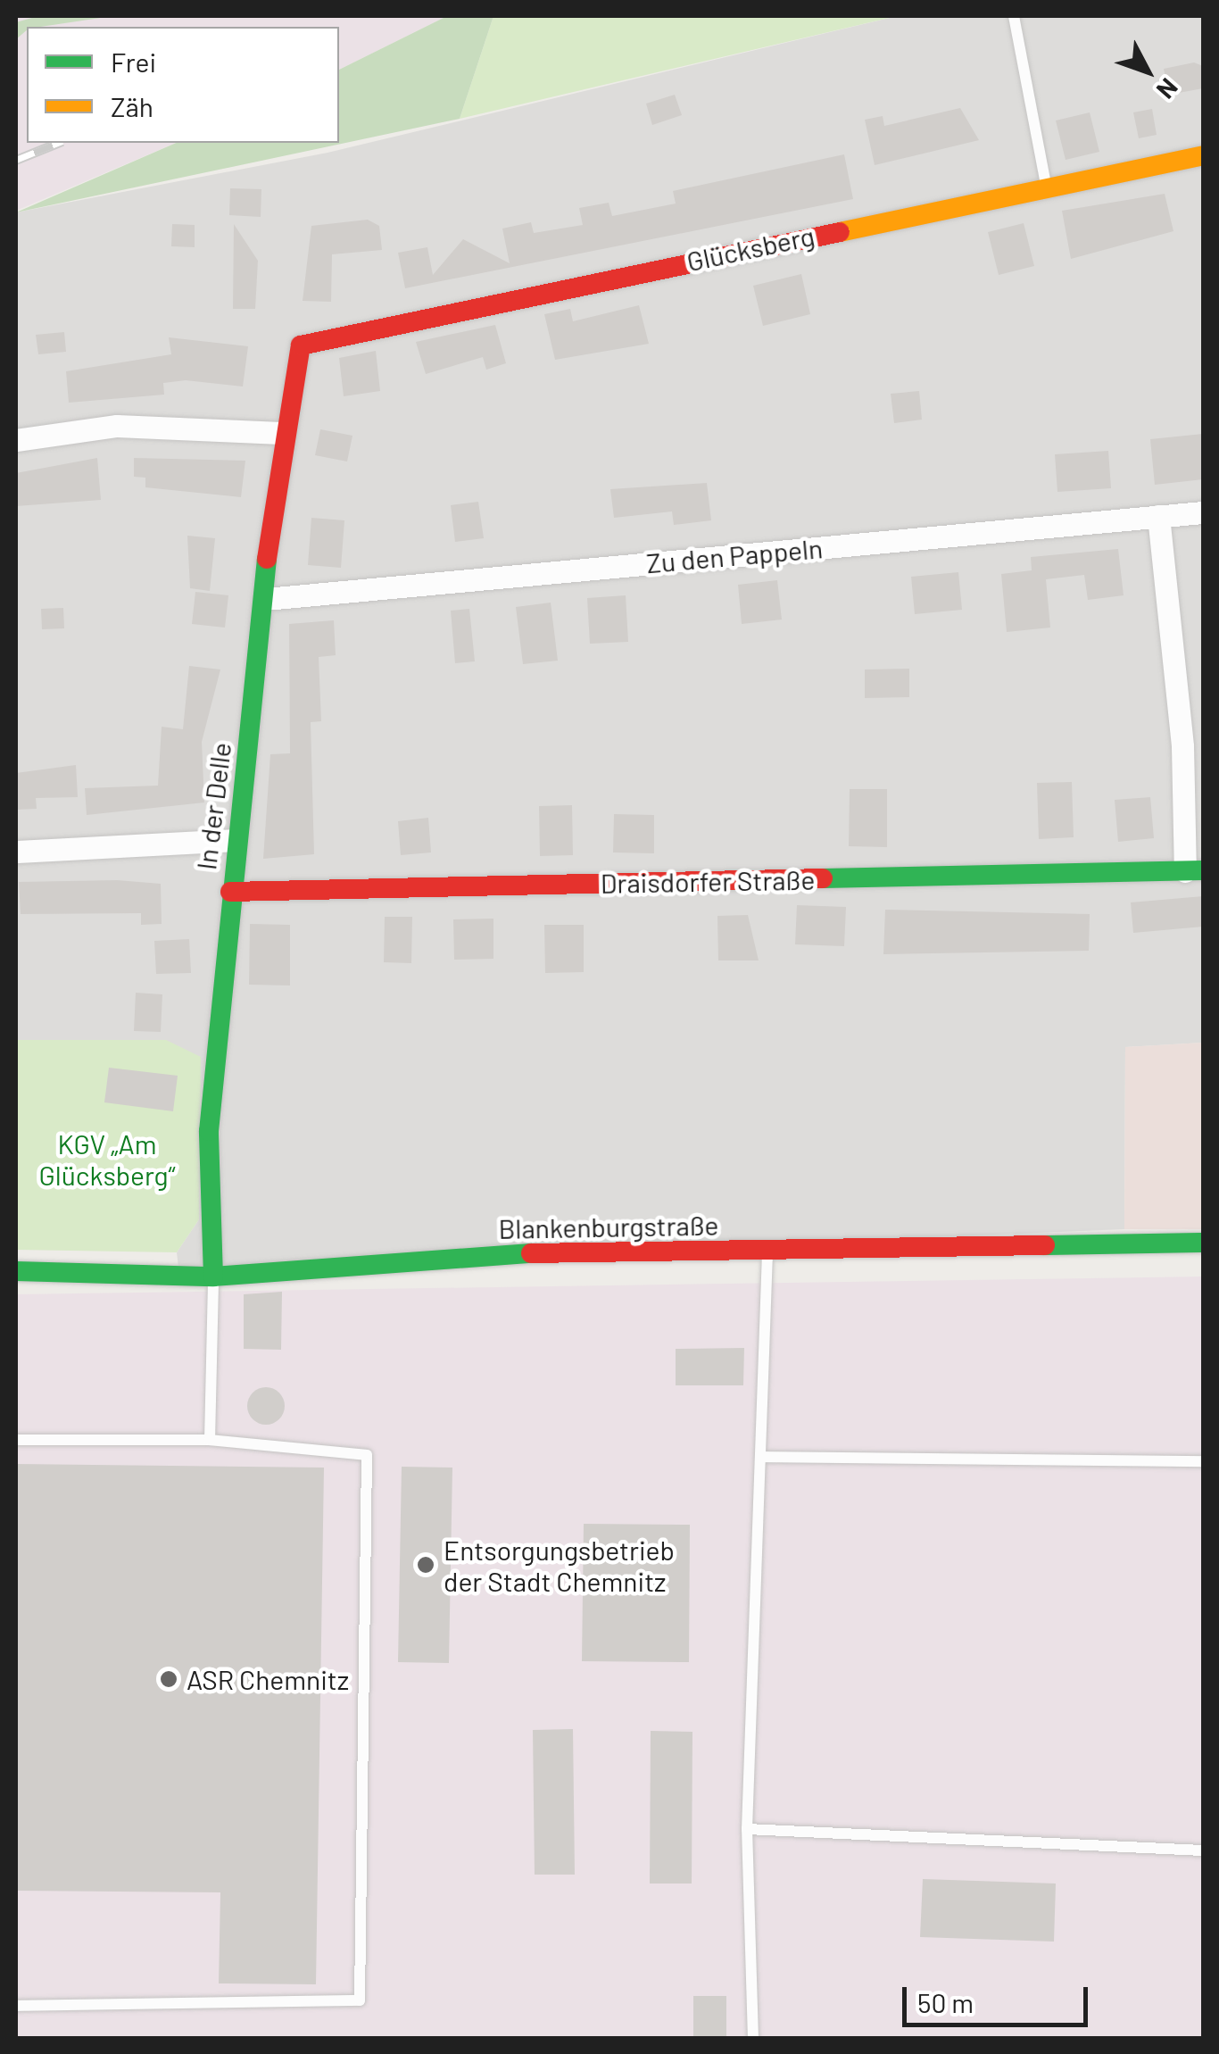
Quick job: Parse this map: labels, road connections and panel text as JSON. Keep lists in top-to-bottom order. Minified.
{"streets":{"street":["Glücksberg","Zu den Pappeln","In der Delle","Draisdorfer Straße","Blankenburgstraße"]},"crossings":[["Glücksberg","In der Delle"],["Zu den Pappeln","In der Delle"],["Zu den Pappeln","Draisdorfer Straße"],["In der Delle","Draisdorfer Straße"],["In der Delle","Blankenburgstraße"]],"parks":["KGV „Am Glücksberg“"],"places":["Entsorgungsbetrieb der Stadt Chemnitz","ASR Chemnitz"],"legend":["Frei","Zäh"],"scale_bar":"50 m","north":"bottom right"}
